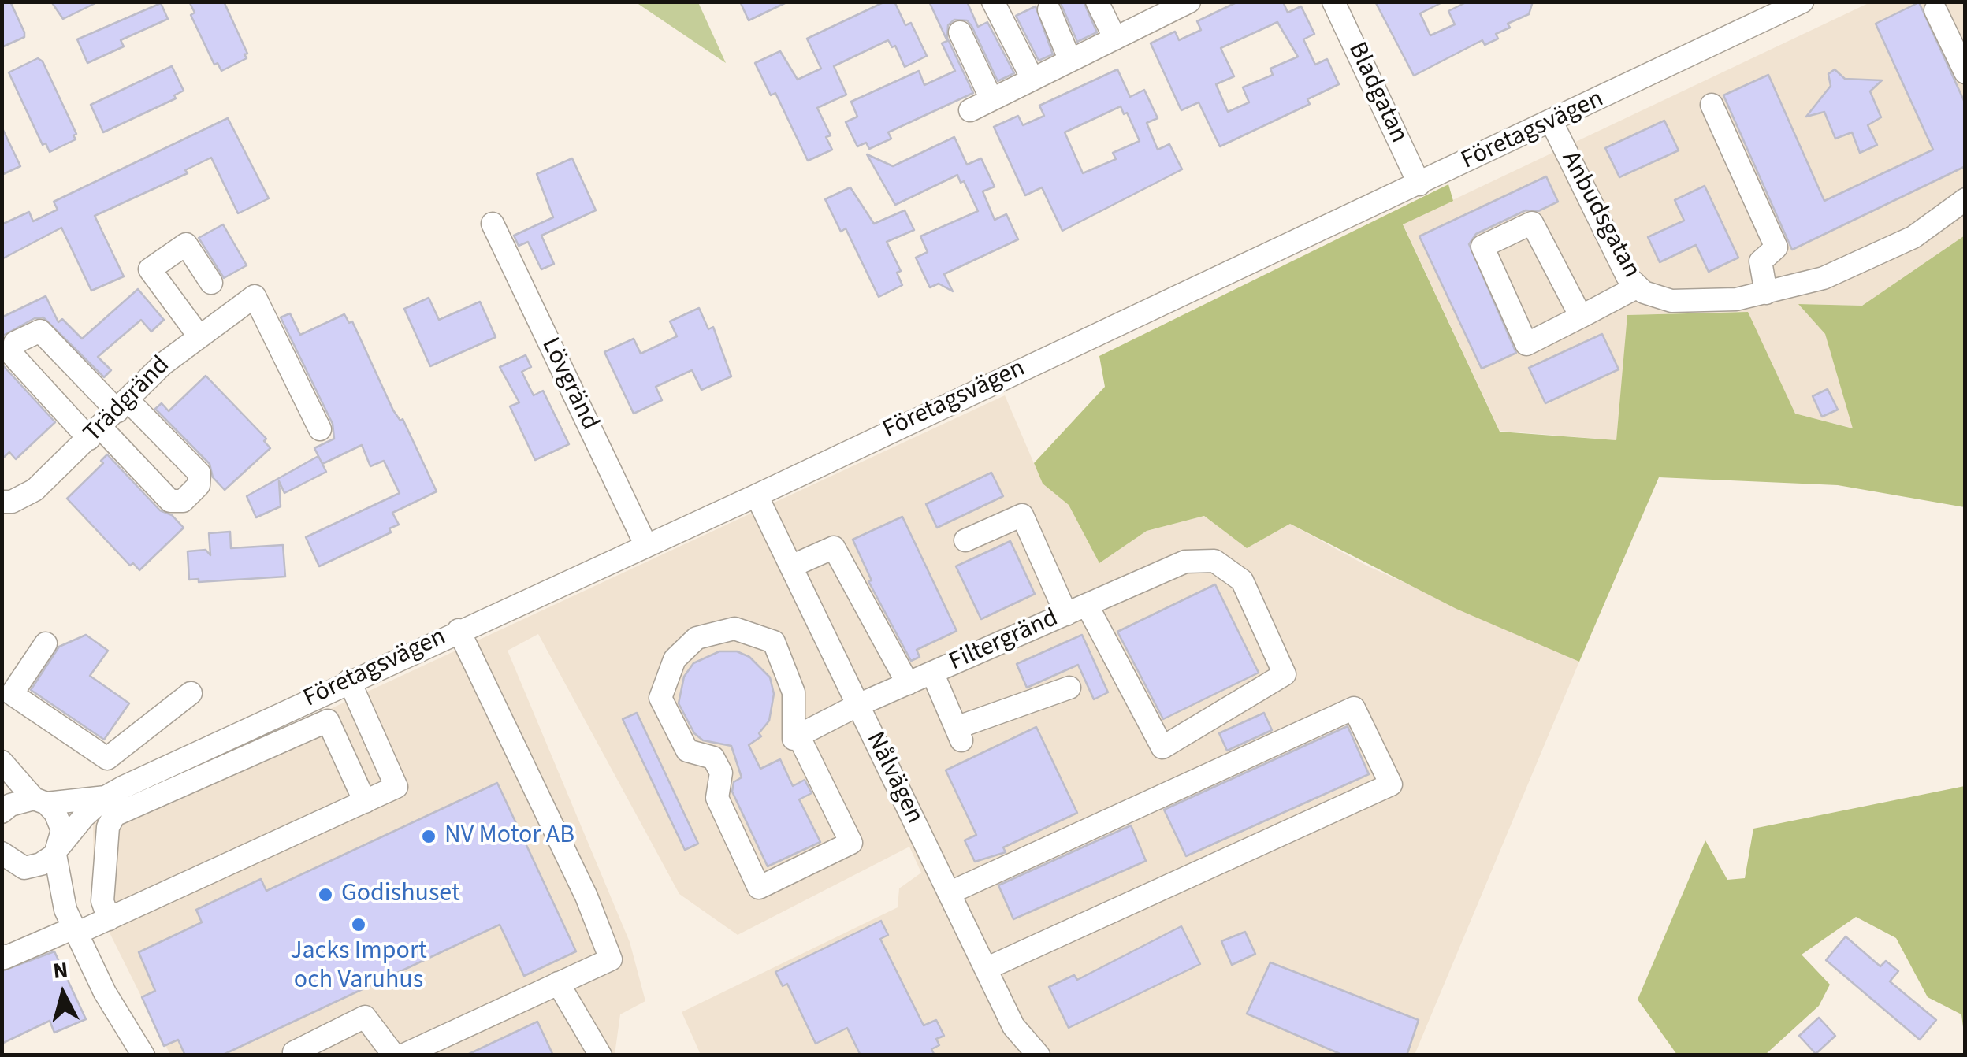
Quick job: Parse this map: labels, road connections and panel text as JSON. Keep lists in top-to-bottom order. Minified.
{"streets":{"street":["Bladgatan","Företagsvägen","Anbudsgatan","Lövgränd","Trädgränd","Filtergränd","Nålvägen"]},"crossings":[["Bladgatan","Företagsvägen"],["Företagsvägen","Anbudsgatan"],["Företagsvägen","Lövgränd"],["Företagsvägen","Nålvägen"],["Filtergränd","Nålvägen"]],"places":["NV Motor AB","Godishuset","Jacks Import och Varuhus"],"north":"top"}
